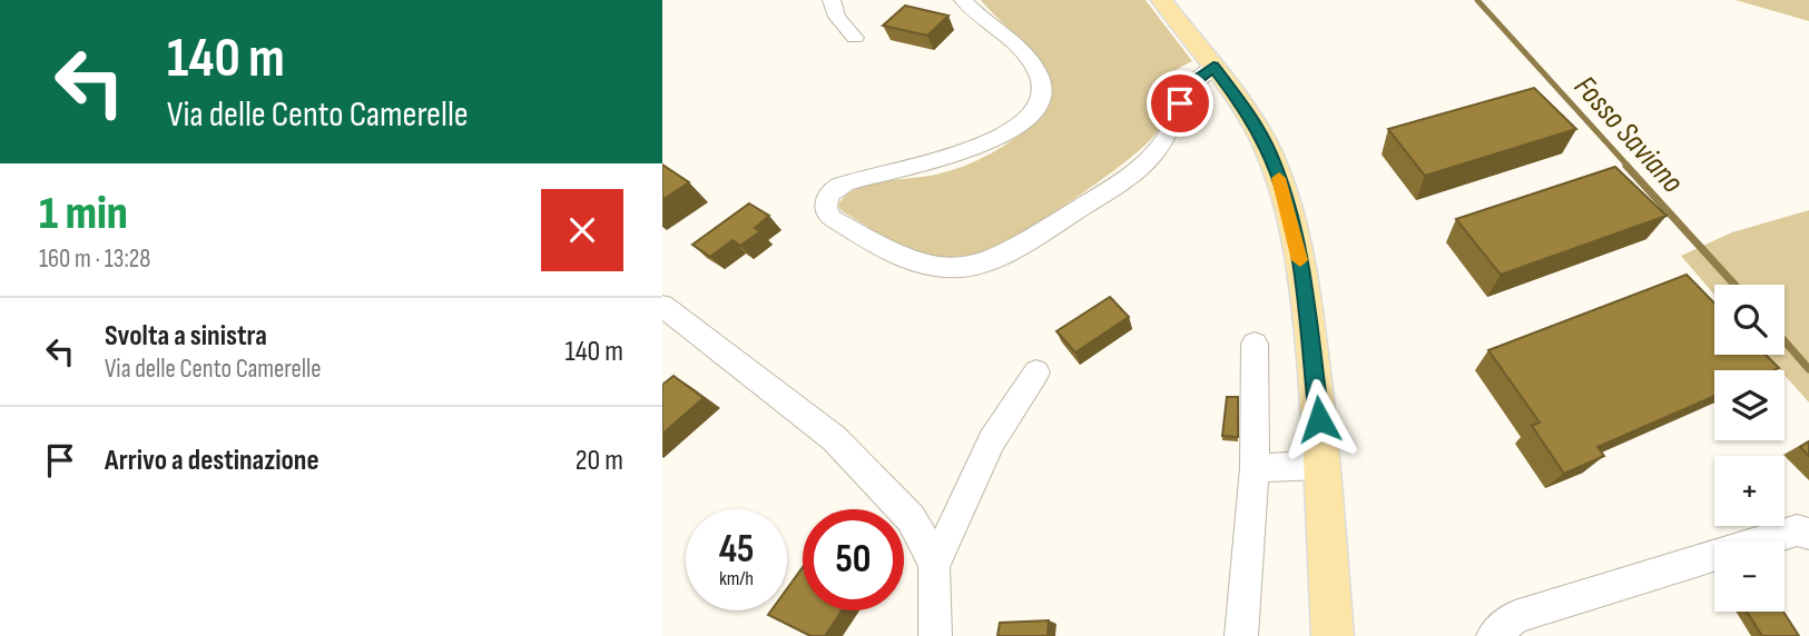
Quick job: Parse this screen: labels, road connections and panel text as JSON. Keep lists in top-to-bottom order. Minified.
{"water":["Fosso Saviano"],"page":{"turn":["140 m","Via delle Cento Camerelle"],"heading":["1 min","160 m · 13:28"],"map_buttons":["+","−"],"list":[{"name":"Svolta a sinistra","note":"Via delle Cento Camerelle","value":"140 m"},{"name":"Arrivo a destinazione","value":"20 m"}],"speed":"45 km/h","limit":"50"}}
